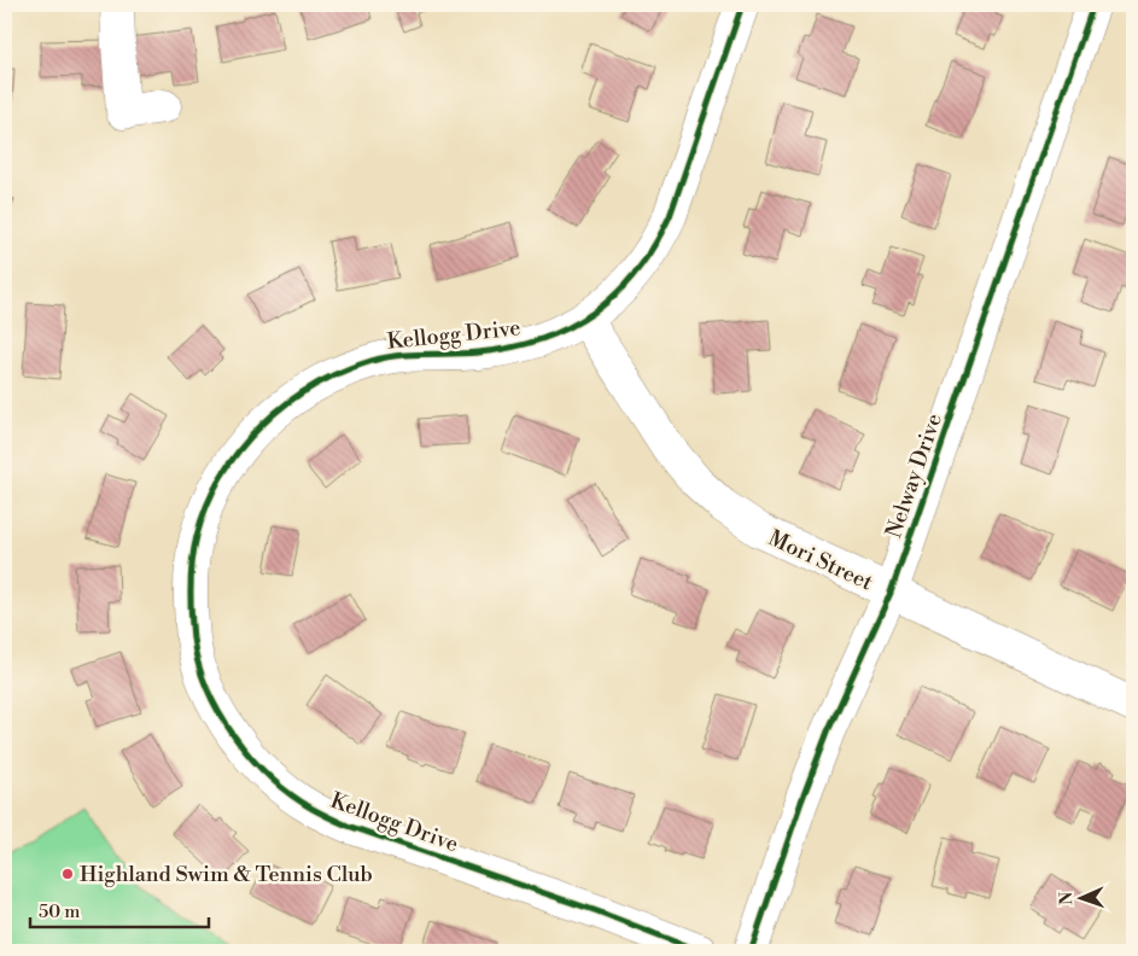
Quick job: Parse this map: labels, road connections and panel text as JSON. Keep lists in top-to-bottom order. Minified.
{"streets":{"street":["Kellogg Drive","Nelway Drive","Mori Street"]},"crossings":[["Kellogg Drive","Mori Street"],["Nelway Drive","Mori Street"]],"places":["Highland Swim & Tennis Club"],"scale_bar":"50 m","north":"left"}
